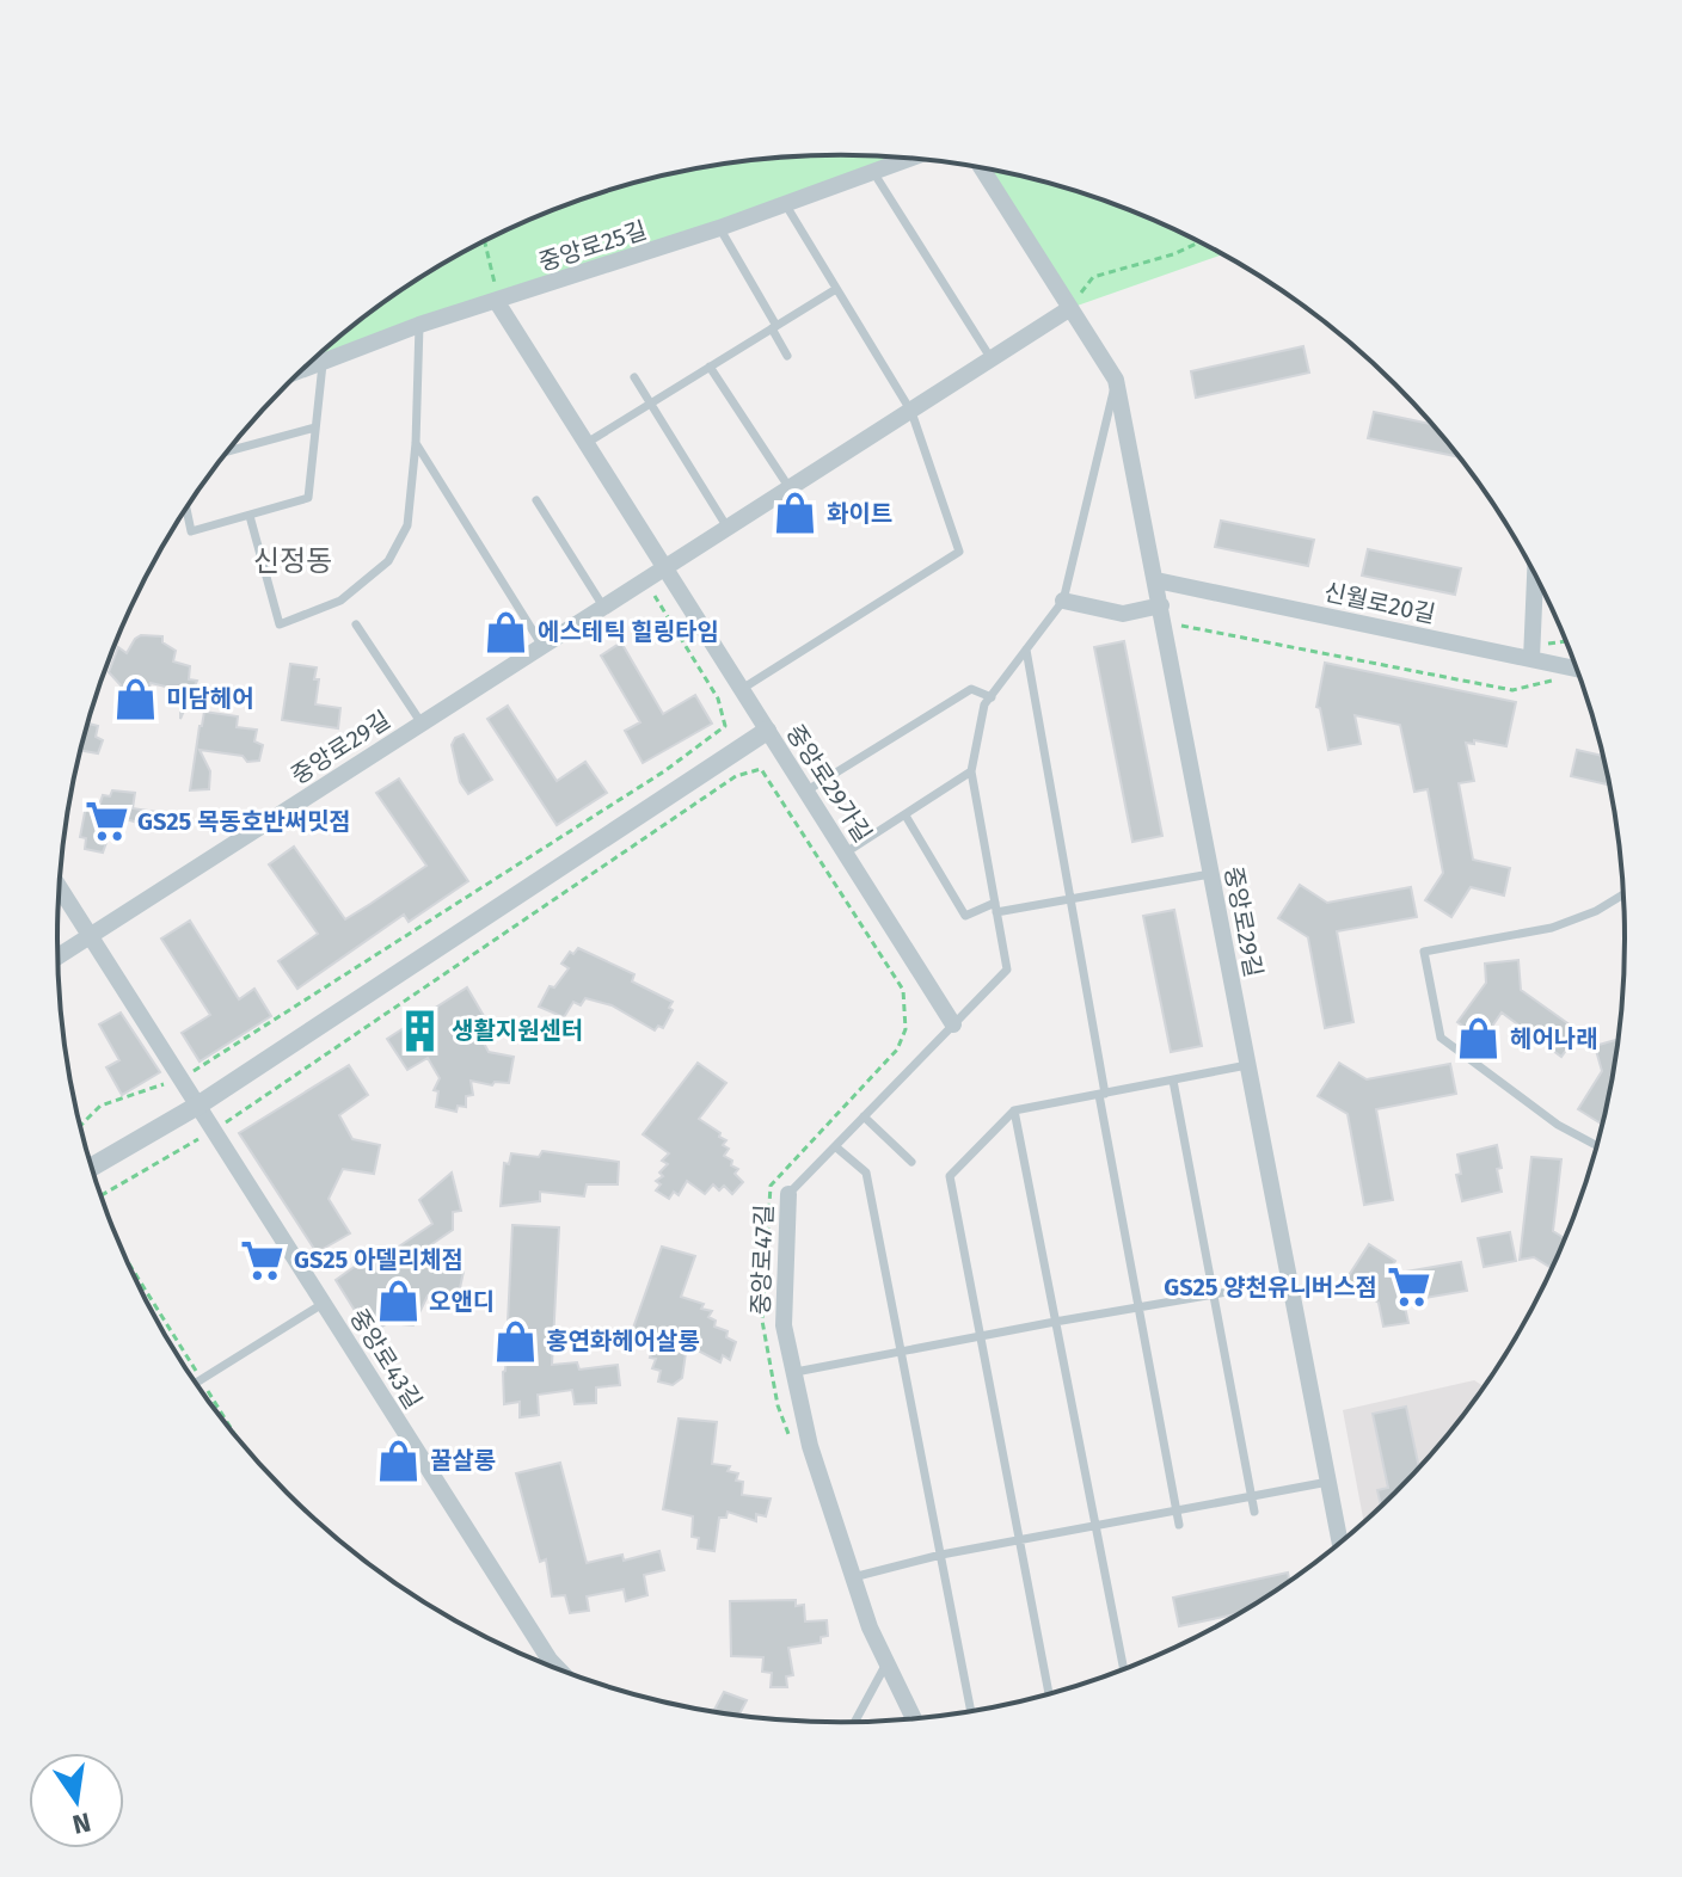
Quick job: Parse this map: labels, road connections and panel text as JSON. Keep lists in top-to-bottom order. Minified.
{"streets":{"street":["중앙로25길","신월로20길","중앙로29길","중앙로29가길","중앙로47길","중앙로43길"]},"crossings":[["신월로20길","중앙로29길"],["중앙로29길","중앙로29가길"],["중앙로29길","중앙로47길"],["중앙로29길","중앙로43길"],["중앙로29가길","중앙로47길"]],"districts":["신정동"],"places":{"shop":["화이트","에스테틱 힐링타임","미담헤어","헤어나래","오앤디","홍연화헤어살롱","꿀살롱"],"supermarket":["GS25 목동호반써밋점","GS25 아델리체점","GS25 양천유니버스점"],"building":["생활지원센터"]},"north":"bottom"}
